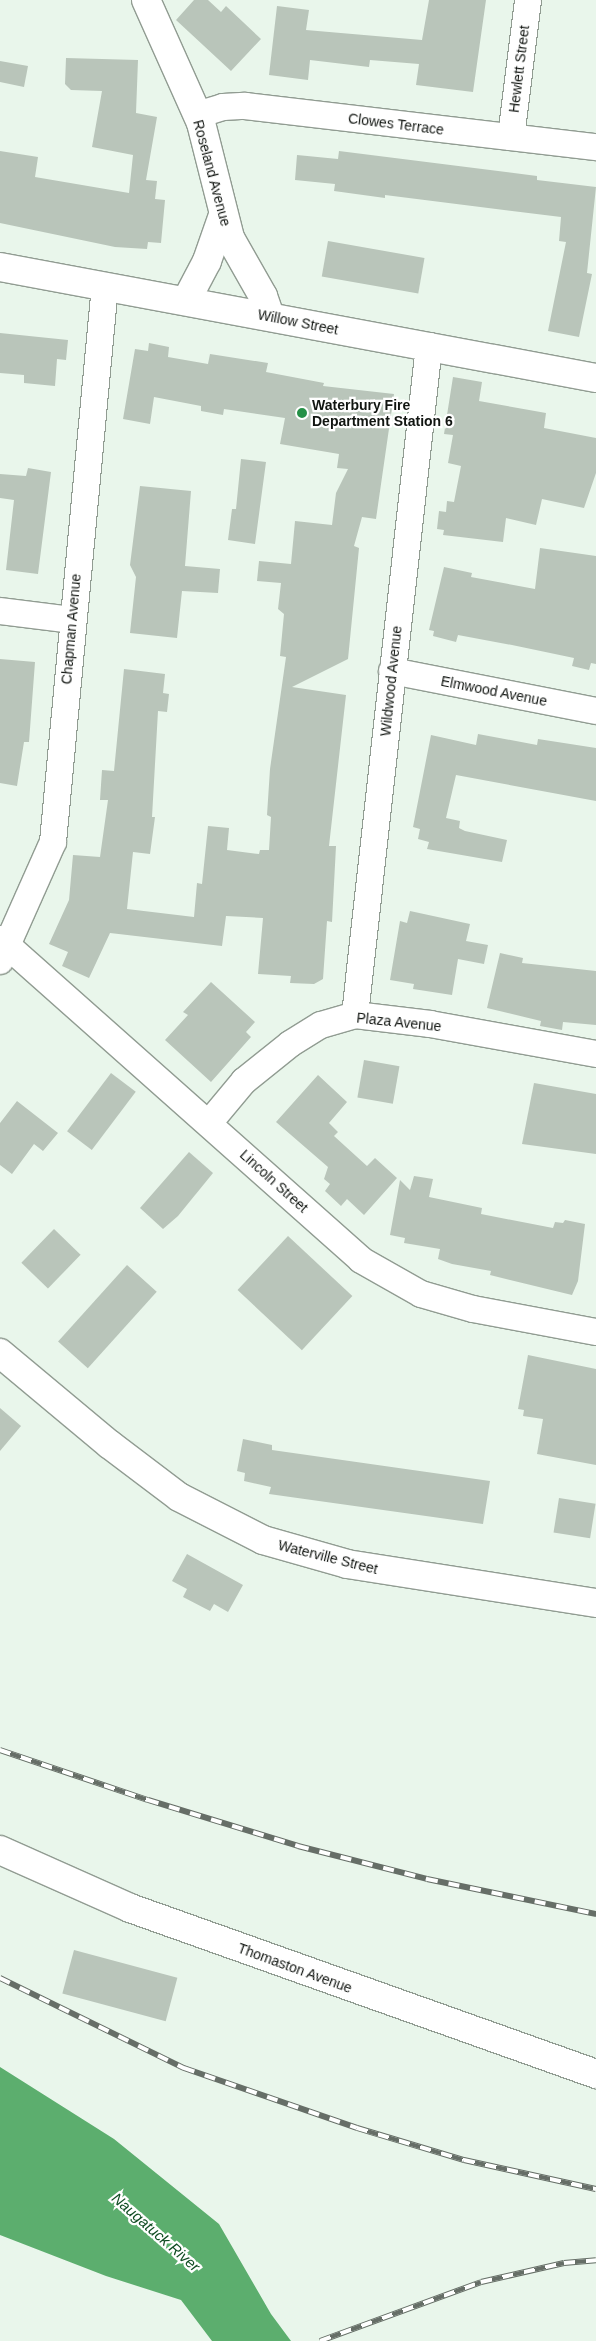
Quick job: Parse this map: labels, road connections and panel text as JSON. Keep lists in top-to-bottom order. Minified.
{"streets":{"street":["Hewlett Street","Clowes Terrace","Roseland Avenue","Willow Street","Chapman Avenue","Wildwood Avenue","Elmwood Avenue","Plaza Avenue","Lincoln Street","Waterville Street","Thomaston Avenue"]},"crossings":[["Hewlett Street","Clowes Terrace"],["Clowes Terrace","Roseland Avenue"],["Roseland Avenue","Willow Street"],["Willow Street","Chapman Avenue"],["Willow Street","Wildwood Avenue"],["Chapman Avenue","Lincoln Street"],["Wildwood Avenue","Elmwood Avenue"],["Wildwood Avenue","Plaza Avenue"],["Plaza Avenue","Lincoln Street"]],"water":["Naugatuck River"],"places":["Waterbury Fire Department Station 6"]}
